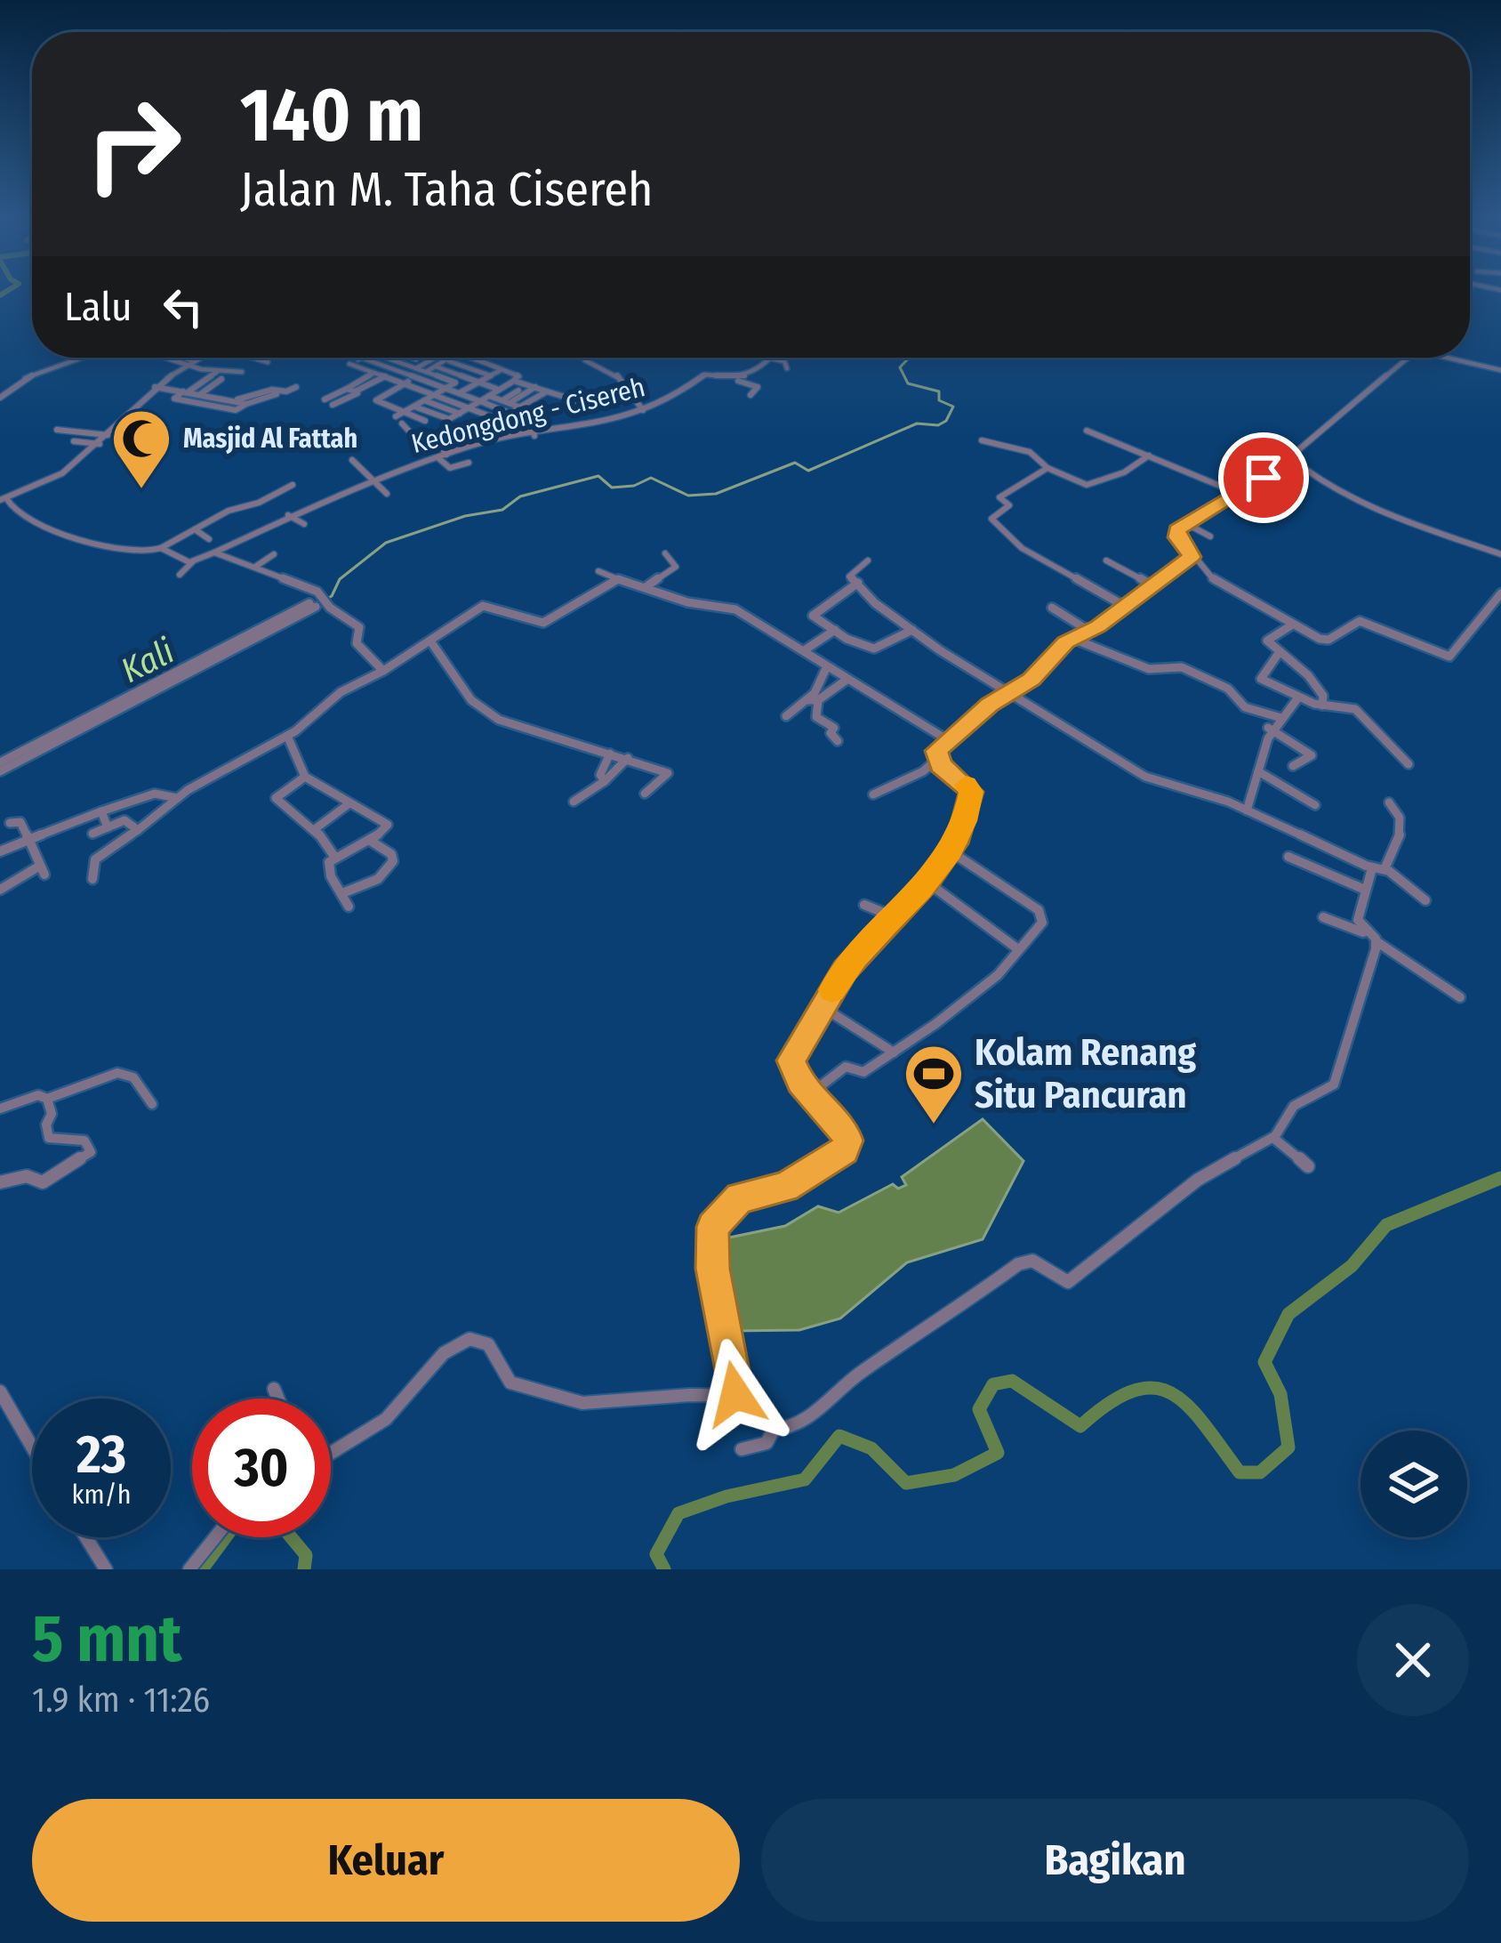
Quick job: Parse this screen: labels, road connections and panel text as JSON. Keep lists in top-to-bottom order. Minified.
{"streets":{"street":["Kedongdong - Cisereh"]},"water":["Kali"],"places":{"mosque":["Masjid Al Fattah"],"sports":["Kolam Renang Situ Pancuran"]},"page":{"turn":["140 m","Jalan M. Taha Cisereh"],"then":"Lalu","speed":"23 km/h","limit":"30","heading":["5 mnt","1.9 km · 11:26"],"buttons":["Keluar","Bagikan"]}}
